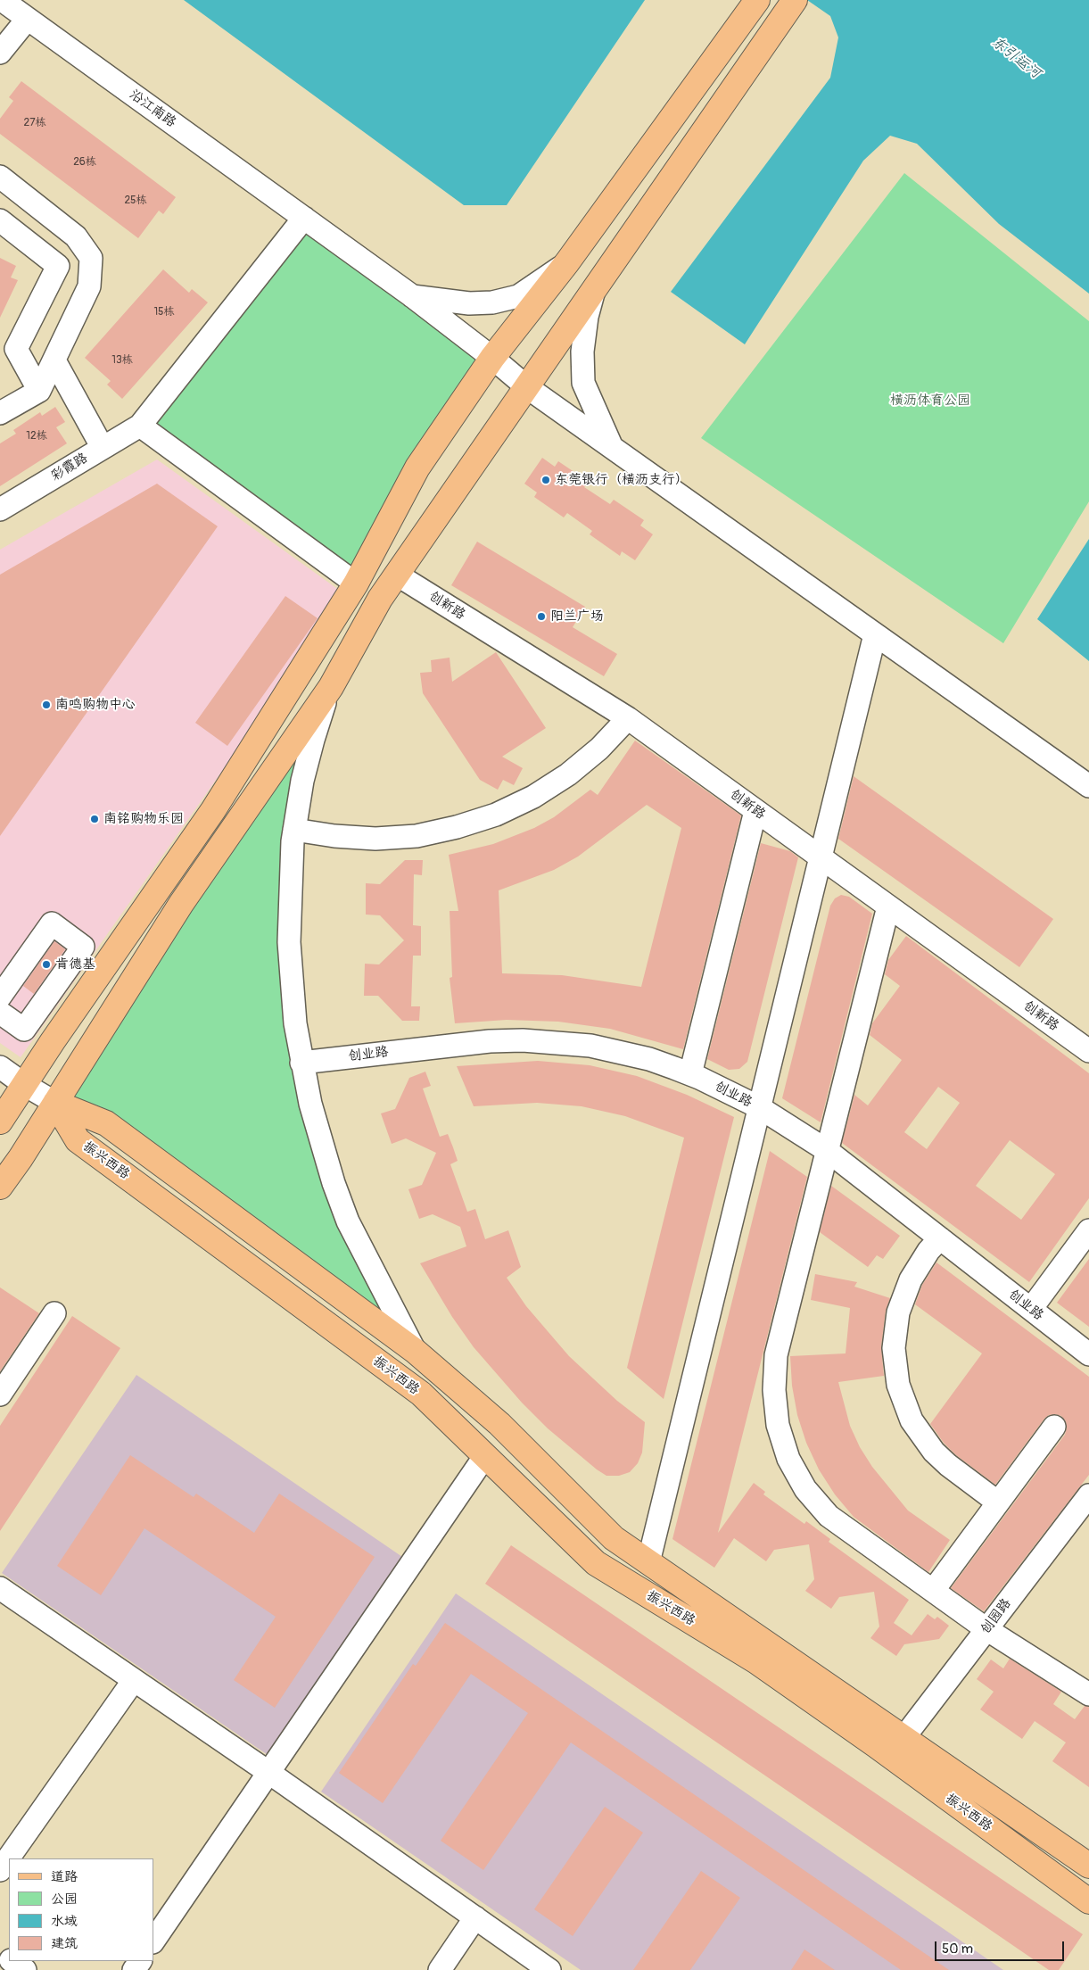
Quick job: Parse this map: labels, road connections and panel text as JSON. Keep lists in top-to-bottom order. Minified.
{"streets":{"main road":["振兴西路"],"street":["沿江南路","彩霞路","创新路","创业路","创园路"]},"crossings":[["振兴西路","创园路"]],"water":["东引运河"],"parks":["横沥体育公园"],"places":["东莞银行（横沥支行）","阳兰广场","南鸣购物中心","南铭购物乐园","肯德基"],"house_numbers":["27栋","26栋","25栋","15栋","13栋","12栋"],"legend":["道路","公园","水域","建筑"],"scale_bar":"50 m"}
